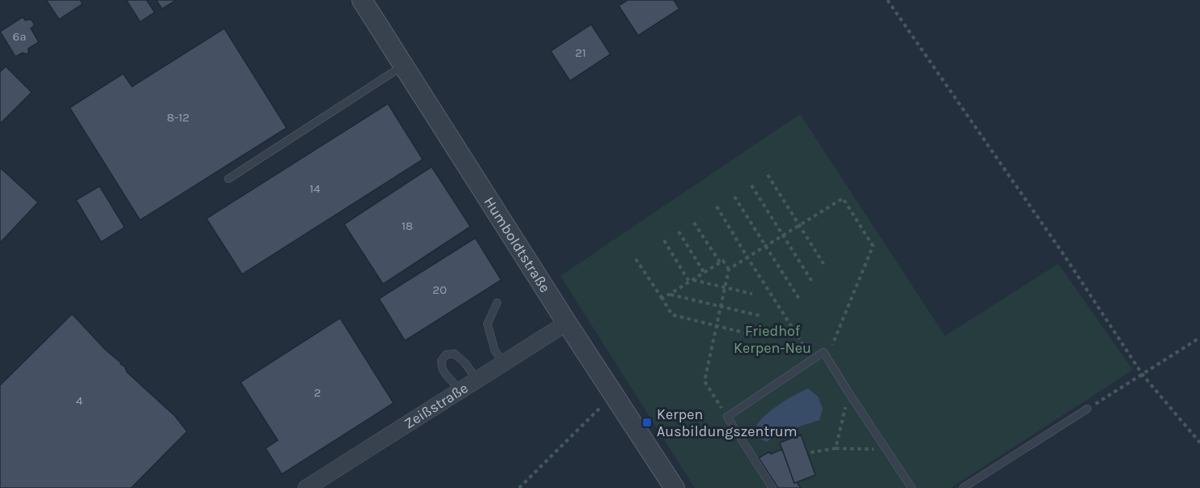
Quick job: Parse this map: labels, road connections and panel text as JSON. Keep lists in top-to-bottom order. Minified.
{"streets":{"street":["Humboldtstraße","Zeißstraße"]},"crossings":[["Humboldtstraße","Zeißstraße"]],"parks":["Friedhof Kerpen-Neu"],"places":{"transit":["Kerpen Ausbildungszentrum"]},"house_numbers":["6a","21","8-12","14","18","20","2","4"]}
